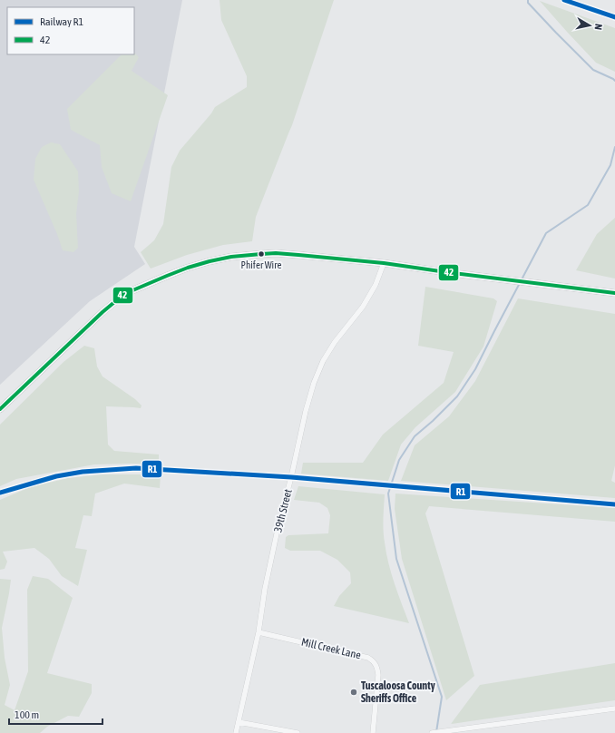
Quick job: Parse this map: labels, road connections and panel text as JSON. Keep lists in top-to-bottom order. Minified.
{"streets":{"street":["39th Street","Mill Creek Lane"]},"crossings":[["39th Street","Mill Creek Lane"]],"places":["Phifer Wire","Tuscaloosa County Sheriffs Office"],"lines":["rail line R1","transit line 42"],"legend":["Railway R1","42"],"scale_bar":"100 m","north":"right"}
